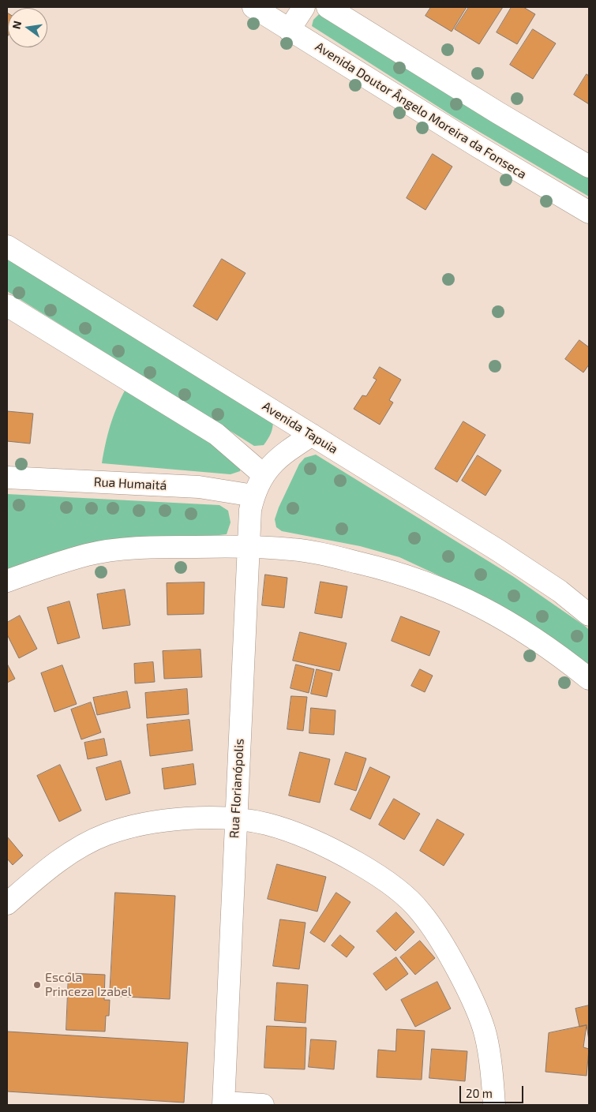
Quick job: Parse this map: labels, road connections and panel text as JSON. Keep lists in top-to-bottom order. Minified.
{"streets":{"street":["Avenida Doutor Ângelo Moreira da Fonseca","Avenida Tapuia","Rua Humaitá","Rua Florianópolis"]},"crossings":[["Rua Humaitá","Rua Florianópolis"]],"places":["Escola Princeza Izabel"],"scale_bar":"20 m","north":"left"}
